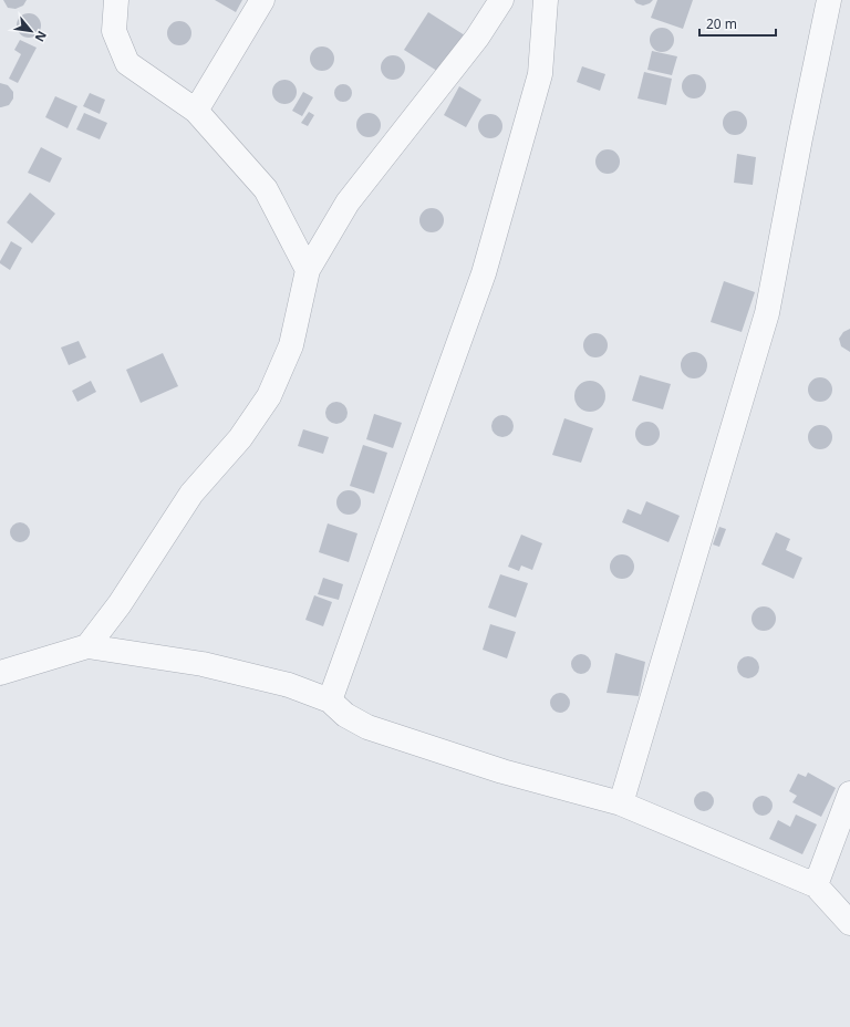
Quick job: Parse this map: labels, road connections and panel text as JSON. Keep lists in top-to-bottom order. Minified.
{"scale_bar":"20 m","north":"bottom right"}
